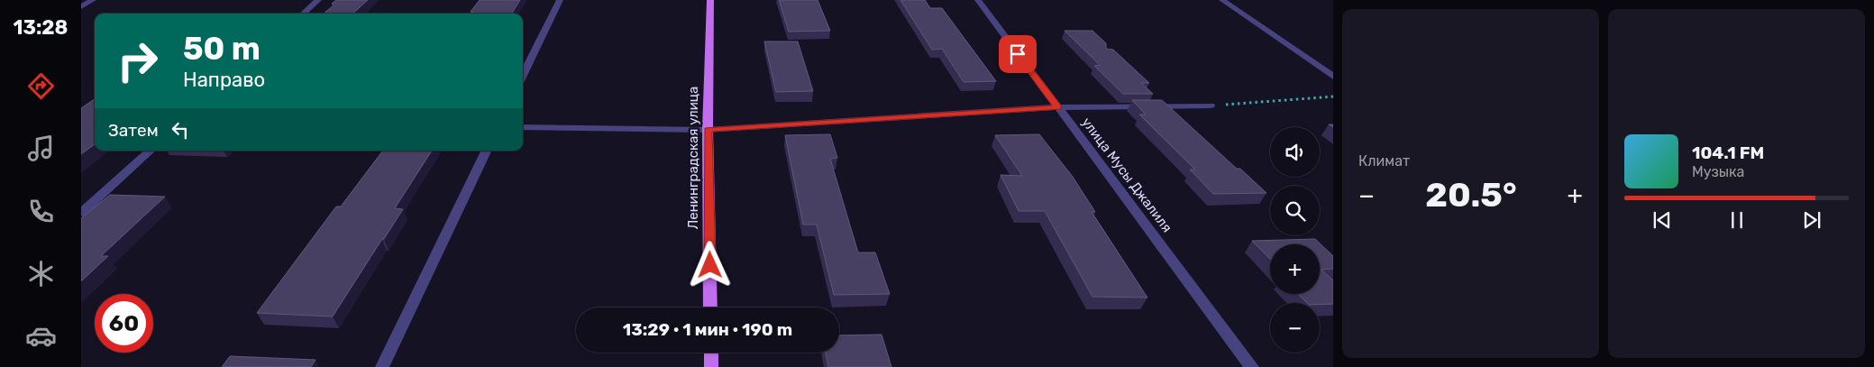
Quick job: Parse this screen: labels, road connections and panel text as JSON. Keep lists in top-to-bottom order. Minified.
{"streets":{"main road":["Ленинградская улица"],"street":["улица Мусы Джалиля"]},"page":{"tabs":"13:28","tile":"Климат","turn":["50 m","Направо"],"then":"Затем","map_buttons":["+","−"],"song":["104.1 FM","Музыка"],"heat":["−","20.5°","+"],"limit":"60","trip":"13:29 · 1 мин · 190 m"}}
